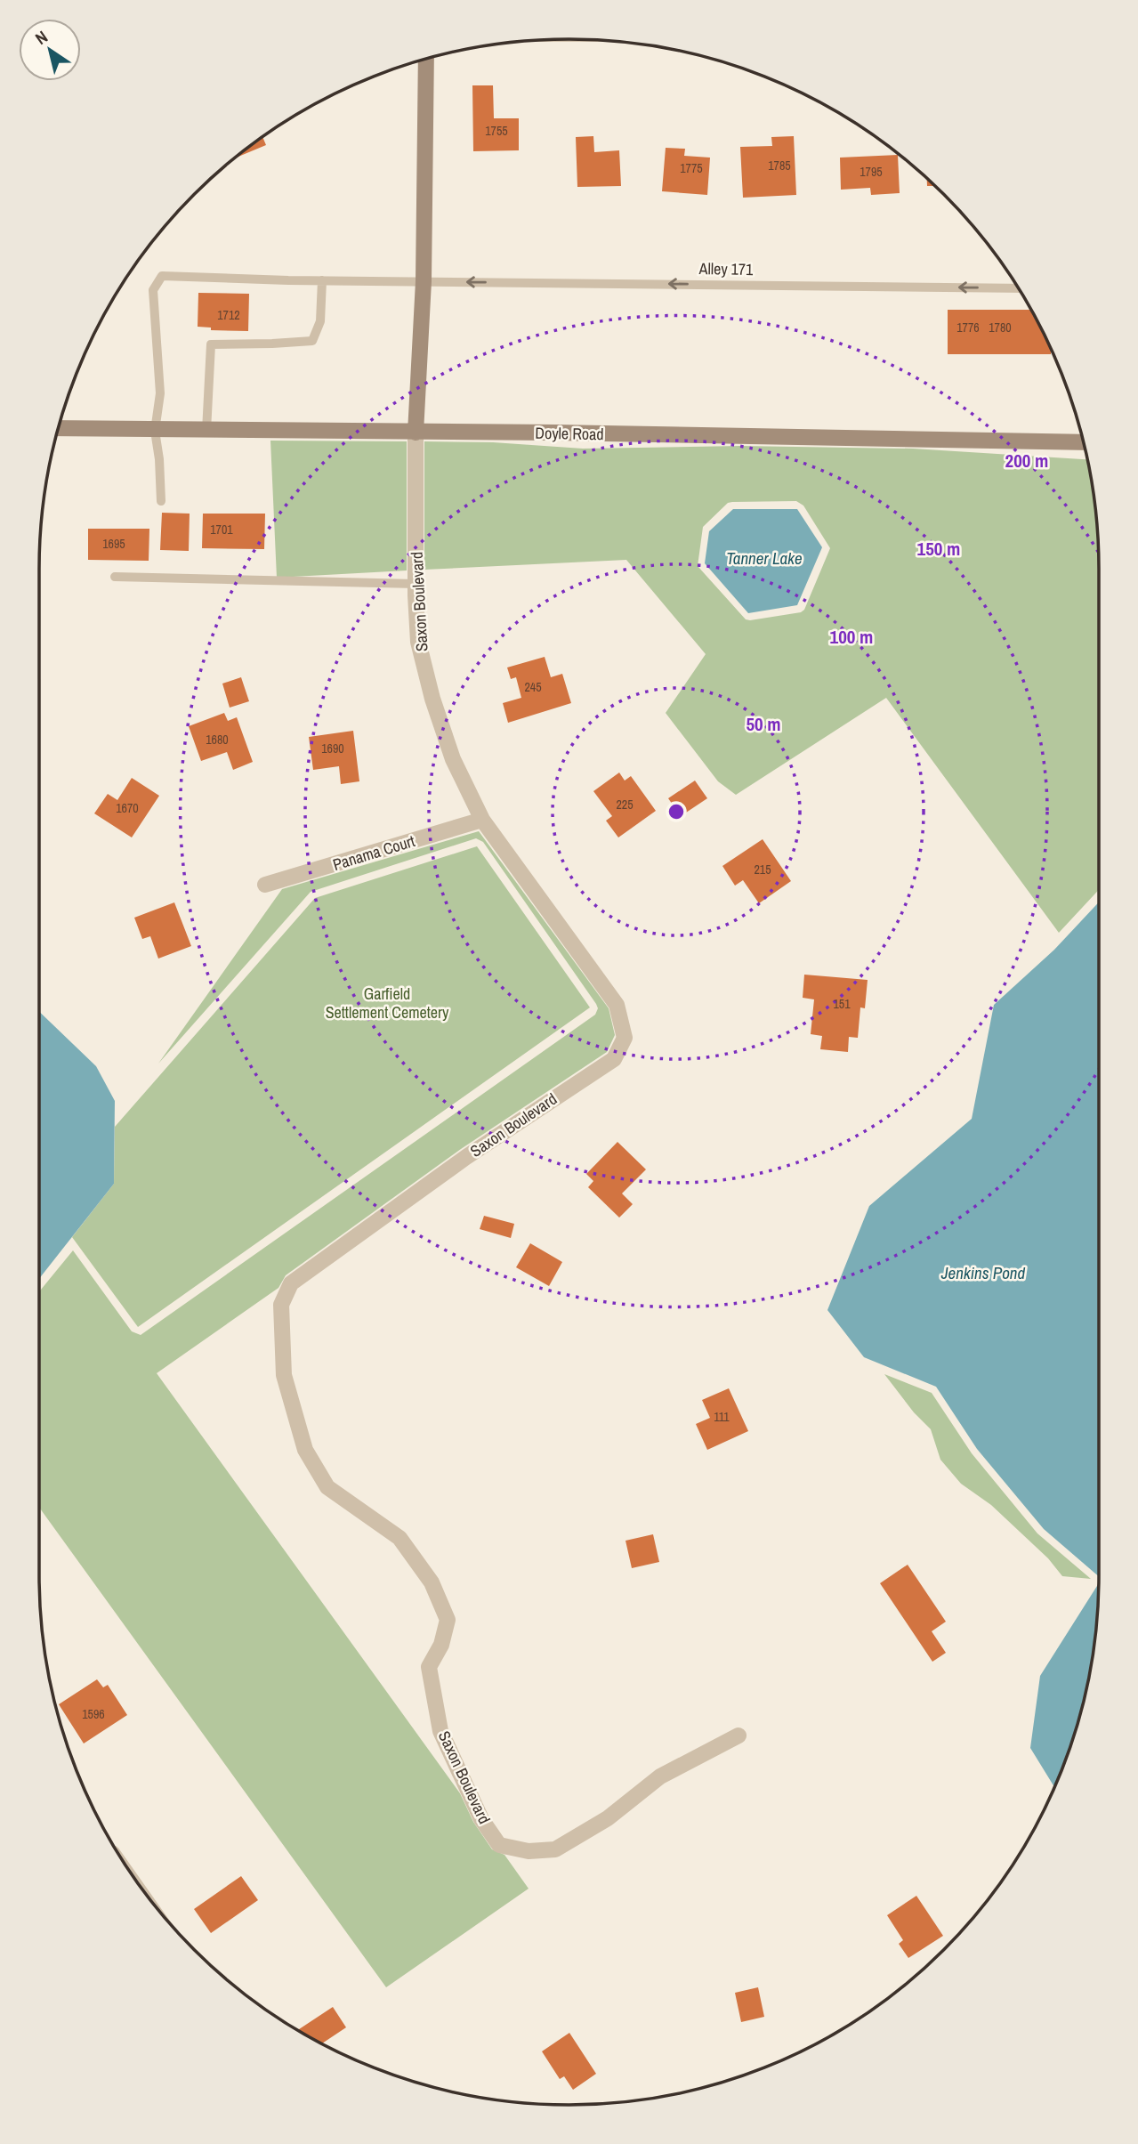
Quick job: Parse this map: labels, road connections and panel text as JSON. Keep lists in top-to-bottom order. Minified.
{"streets":{"main road":["Doyle Road","Saxon Boulevard"],"street":["Panama Court"],"lane":["Alley 171"]},"crossings":[["Alley 171","Doyle Road"],["Alley 171","Saxon Boulevard"],["Doyle Road","Saxon Boulevard"],["Saxon Boulevard","Panama Court"]],"one_way":["Alley 171"],"water":["Tanner Lake","Jenkins Pond"],"parks":["Garfield Settlement Cemetery"],"house_numbers":["1755","1785","1775","1795","1712","1776","1780","1701","1695","245","1680","1690","225","1670","215","151","111","1596"],"north":"top left","rings":["200 m","150 m","100 m","50 m"]}
